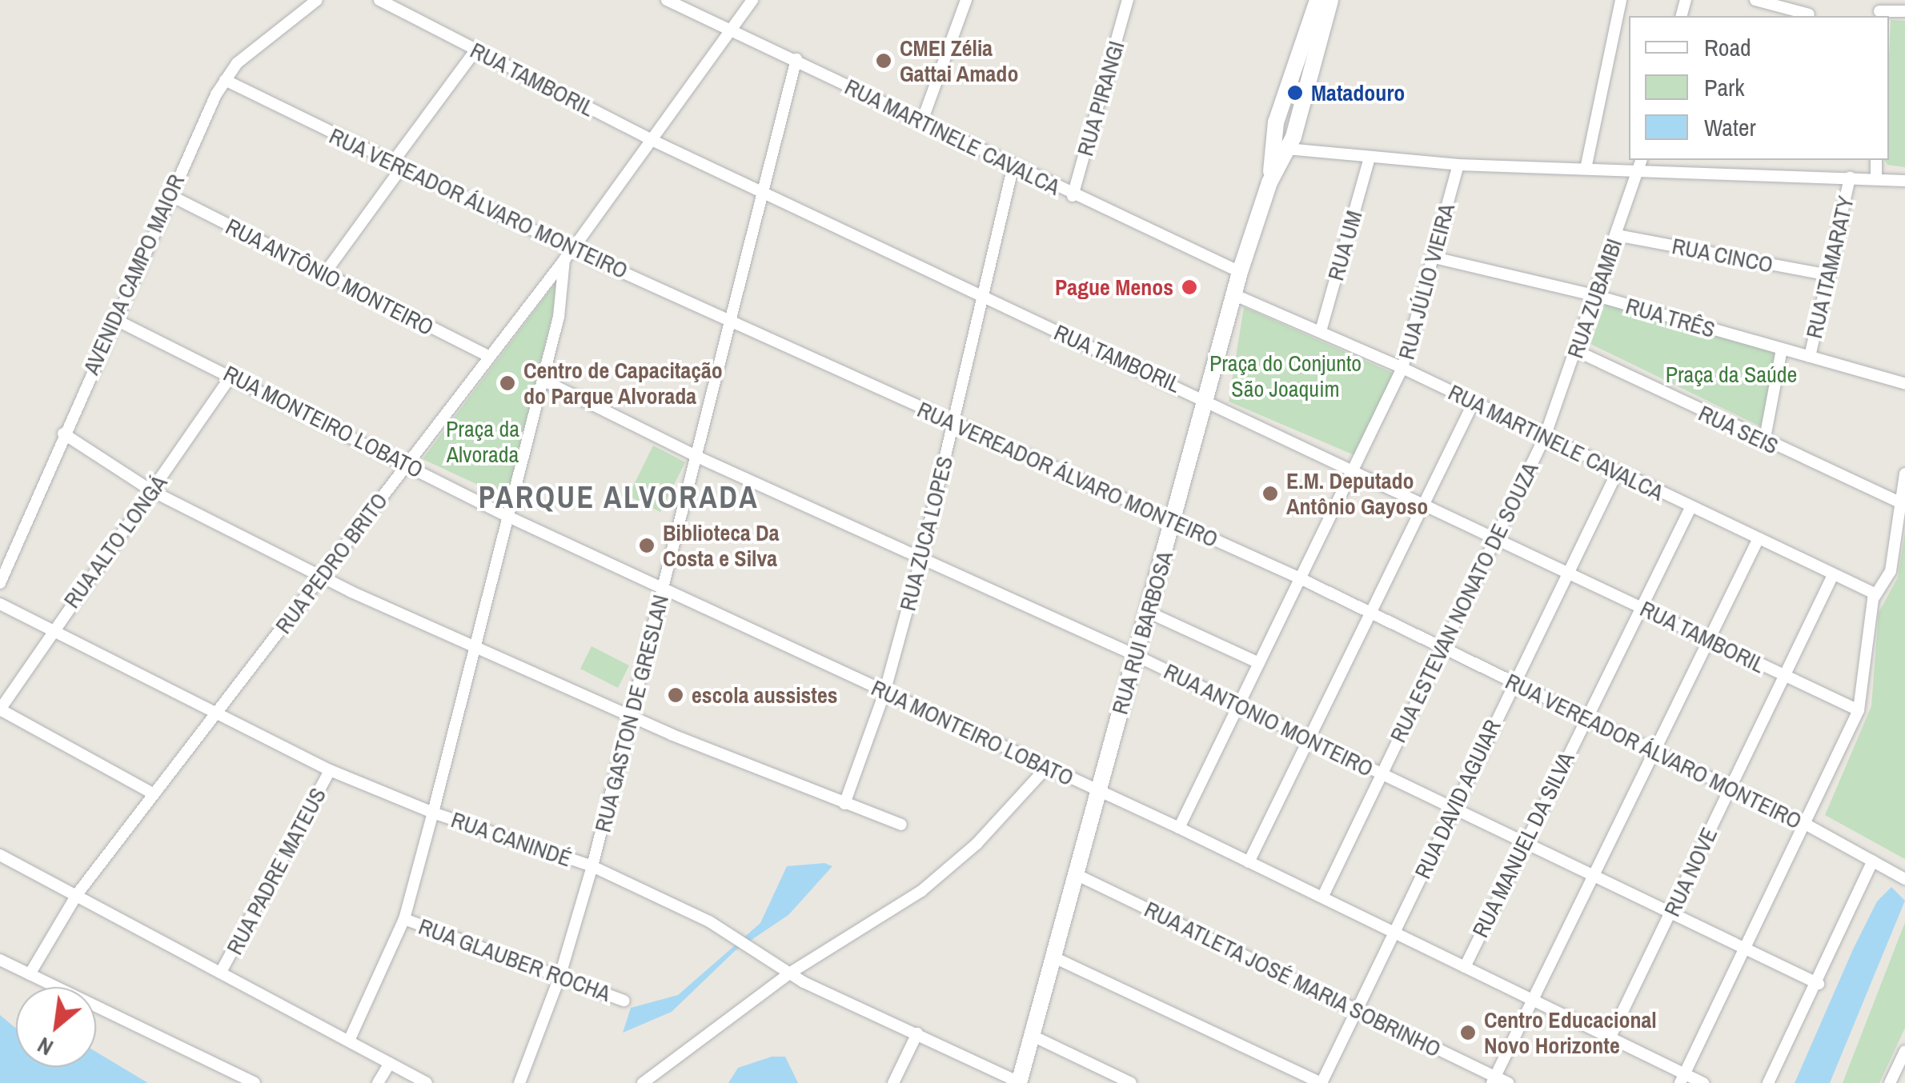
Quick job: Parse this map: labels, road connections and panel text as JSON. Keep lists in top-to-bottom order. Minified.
{"streets":{"street":["RUA TAMBORIL","RUA PIRANGI","RUA MARTINELE CAVALCA","RUA VEREADOR ÁLVARO MONTEIRO","RUA UM","RUA CINCO","RUA ITAMARATY","AVENIDA CAMPO MAIOR","RUA ANTÔNIO MONTEIRO","RUA JÚLIO VIEIRA","RUA ZUBAMBI","RUA TRÊS","RUA MONTEIRO LOBATO","RUA SEIS","RUA ZUCA LOPES","RUA ALTO LONGÁ","RUA PEDRO BRITO","RUA ESTEVAN NONATO DE SOUZA","RUA RUI BARBOSA","RUA GASTON DE GRESLAN","RUA ANTONIO MONTEIRO","RUA DAVID AGUIAR","RUA CANINDÉ","RUA MANUEL DA SILVA","RUA PADRE MATEUS","RUA NOVE","RUA GLAUBER ROCHA","RUA ATLETA JOSÉ MARIA SOBRINHO"]},"crossings":[["RUA TAMBORIL","RUA JÚLIO VIEIRA"],["RUA TAMBORIL","RUA ZUCA LOPES"],["RUA TAMBORIL","RUA PEDRO BRITO"],["RUA TAMBORIL","RUA ESTEVAN NONATO DE SOUZA"],["RUA TAMBORIL","RUA RUI BARBOSA"],["RUA TAMBORIL","RUA GASTON DE GRESLAN"],["RUA TAMBORIL","RUA DAVID AGUIAR"],["RUA TAMBORIL","RUA MANUEL DA SILVA"],["RUA TAMBORIL","RUA NOVE"],["RUA PIRANGI","RUA MARTINELE CAVALCA"],["RUA MARTINELE CAVALCA","RUA UM"],["RUA MARTINELE CAVALCA","RUA JÚLIO VIEIRA"],["RUA MARTINELE CAVALCA","RUA ZUBAMBI"],["RUA MARTINELE CAVALCA","RUA ZUCA LOPES"],["RUA MARTINELE CAVALCA","RUA PEDRO BRITO"],["RUA MARTINELE CAVALCA","RUA ESTEVAN NONATO DE SOUZA"],["RUA MARTINELE CAVALCA","RUA RUI BARBOSA"],["RUA MARTINELE CAVALCA","RUA GASTON DE GRESLAN"],["RUA MARTINELE CAVALCA","RUA DAVID AGUIAR"],["RUA MARTINELE CAVALCA","RUA MANUEL DA SILVA"],["RUA MARTINELE CAVALCA","RUA NOVE"],["RUA VEREADOR ÁLVARO MONTEIRO","AVENIDA CAMPO MAIOR"],["RUA VEREADOR ÁLVARO MONTEIRO","RUA JÚLIO VIEIRA"],["RUA VEREADOR ÁLVARO MONTEIRO","RUA ZUCA LOPES"],["RUA VEREADOR ÁLVARO MONTEIRO","RUA PEDRO BRITO"],["RUA VEREADOR ÁLVARO MONTEIRO","RUA ESTEVAN NONATO DE SOUZA"],["RUA VEREADOR ÁLVARO MONTEIRO","RUA RUI BARBOSA"],["RUA VEREADOR ÁLVARO MONTEIRO","RUA GASTON DE GRESLAN"],["RUA VEREADOR ÁLVARO MONTEIRO","RUA DAVID AGUIAR"],["RUA VEREADOR ÁLVARO MONTEIRO","RUA MANUEL DA SILVA"],["RUA VEREADOR ÁLVARO MONTEIRO","RUA NOVE"],["RUA CINCO","RUA ITAMARATY"],["RUA CINCO","RUA ZUBAMBI"],["RUA ITAMARATY","RUA TRÊS"],["AVENIDA CAMPO MAIOR","RUA ANTÔNIO MONTEIRO"],["AVENIDA CAMPO MAIOR","RUA MONTEIRO LOBATO"],["RUA ANTÔNIO MONTEIRO","RUA PEDRO BRITO"],["RUA JÚLIO VIEIRA","RUA TRÊS"],["RUA JÚLIO VIEIRA","RUA MONTEIRO LOBATO"],["RUA JÚLIO VIEIRA","RUA ANTONIO MONTEIRO"],["RUA ZUBAMBI","RUA TRÊS"],["RUA ZUBAMBI","RUA SEIS"],["RUA ZUBAMBI","RUA ESTEVAN NONATO DE SOUZA"],["RUA MONTEIRO LOBATO","RUA ZUCA LOPES"],["RUA MONTEIRO LOBATO","RUA ALTO LONGÁ"],["RUA MONTEIRO LOBATO","RUA PEDRO BRITO"],["RUA MONTEIRO LOBATO","RUA ESTEVAN NONATO DE SOUZA"],["RUA MONTEIRO LOBATO","RUA RUI BARBOSA"],["RUA MONTEIRO LOBATO","RUA GASTON DE GRESLAN"],["RUA MONTEIRO LOBATO","RUA DAVID AGUIAR"],["RUA MONTEIRO LOBATO","RUA MANUEL DA SILVA"],["RUA MONTEIRO LOBATO","RUA NOVE"],["RUA ZUCA LOPES","RUA ANTONIO MONTEIRO"],["RUA ALTO LONGÁ","RUA CANINDÉ"],["RUA PEDRO BRITO","RUA CANINDÉ"],["RUA ESTEVAN NONATO DE SOUZA","RUA ANTONIO MONTEIRO"],["RUA RUI BARBOSA","RUA ANTONIO MONTEIRO"],["RUA RUI BARBOSA","RUA CANINDÉ"],["RUA RUI BARBOSA","RUA ATLETA JOSÉ MARIA SOBRINHO"],["RUA GASTON DE GRESLAN","RUA ANTONIO MONTEIRO"],["RUA GASTON DE GRESLAN","RUA CANINDÉ"],["RUA GASTON DE GRESLAN","RUA GLAUBER ROCHA"],["RUA ANTONIO MONTEIRO","RUA DAVID AGUIAR"],["RUA ANTONIO MONTEIRO","RUA MANUEL DA SILVA"],["RUA ANTONIO MONTEIRO","RUA NOVE"],["RUA DAVID AGUIAR","RUA ATLETA JOSÉ MARIA SOBRINHO"],["RUA CANINDÉ","RUA PADRE MATEUS"]],"districts":["PARQUE ALVORADA"],"parks":["Praça do Conjunto São Joaquim","Praça da Saúde","Praça da Alvorada"],"places":["CMEI Zélia Gattai Amado","Matadouro","Pague Menos","Centro de Capacitação do Parque Alvorada","E.M. Deputado Antônio Gayoso","Biblioteca Da Costa e Silva","escola aussistes","Centro Educacional Novo Horizonte"],"legend":["Road","Park","Water"],"north":"bottom left"}
